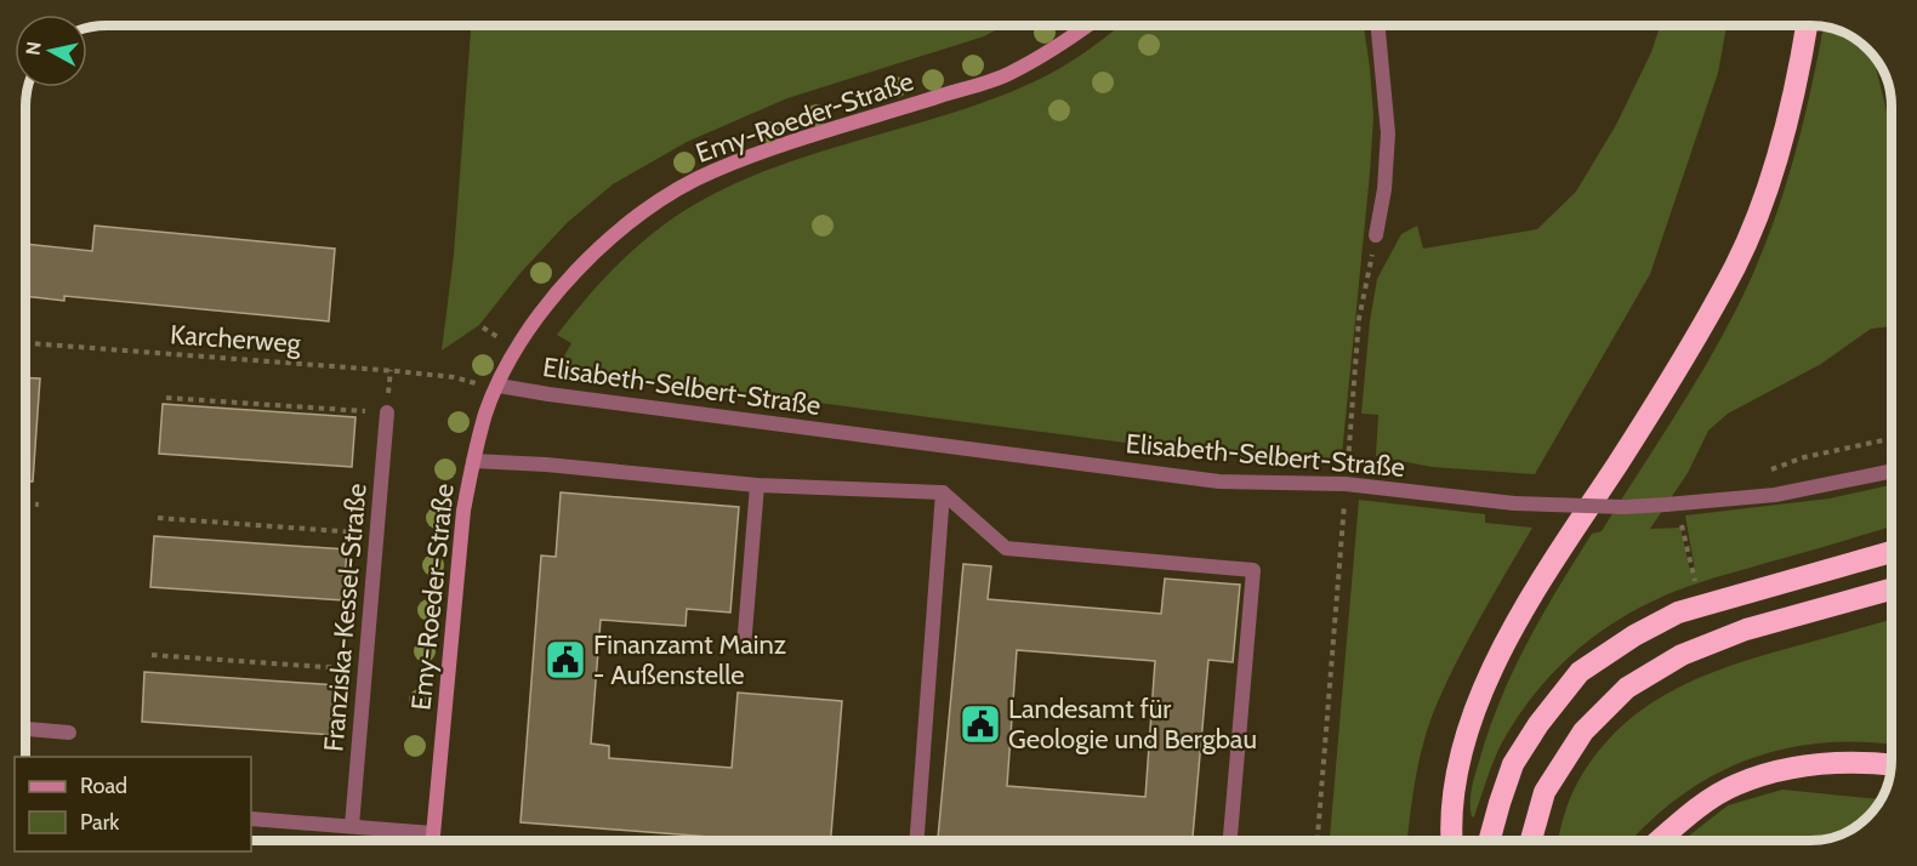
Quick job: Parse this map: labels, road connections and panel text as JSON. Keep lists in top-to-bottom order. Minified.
{"streets":{"street":["Emy-Roeder-Straße","Elisabeth-Selbert-Straße","Franziska-Kessel-Straße"],"path":["Karcherweg"]},"crossings":[["Emy-Roeder-Straße","Elisabeth-Selbert-Straße"]],"places":{"public building":["Finanzamt Mainz - Außenstelle","Landesamt für Geologie und Bergbau"]},"legend":["Road","Park"],"north":"left"}
